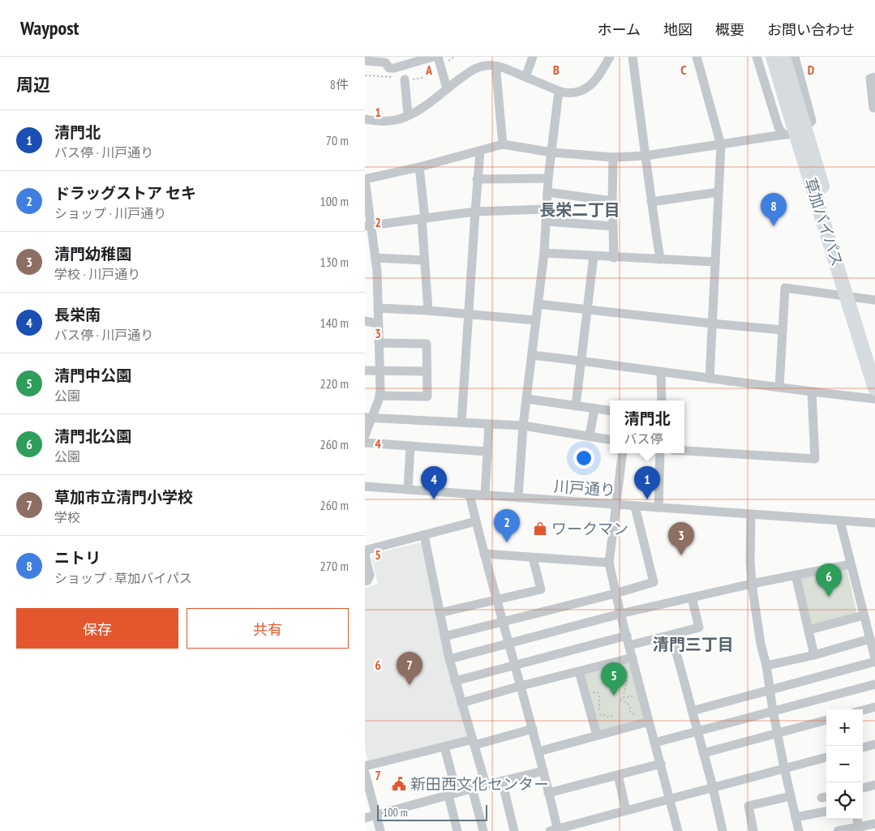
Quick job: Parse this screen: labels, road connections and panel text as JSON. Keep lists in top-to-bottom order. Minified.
{"streets":{"highway":["草加バイパス"],"street":["川戸通り"]},"districts":["長栄二丁目","清門三丁目"],"places":{"shop":["ワークマン"],"public building":["新田西文化センター"]},"scale_bar":"100 m","page":{"header":"Waypost","nav":["ホーム","地図","概要","お問い合わせ"],"heading":["周辺","8件"],"list":[{"mark":"1","name":"清門北","note":"バス停 · 川戸通り","value":"70 m"},{"mark":"2","name":"ドラッグストア セキ","note":"ショップ · 川戸通り","value":"100 m"},{"mark":"3","name":"清門幼稚園","note":"学校 · 川戸通り","value":"130 m"},{"mark":"4","name":"長栄南","note":"バス停 · 川戸通り","value":"140 m"},{"mark":"5","name":"清門中公園","note":"公園","value":"220 m"},{"mark":"6","name":"清門北公園","note":"公園","value":"260 m"},{"mark":"7","name":"草加市立清門小学校","note":"学校","value":"260 m"},{"mark":"8","name":"ニトリ","note":"ショップ · 草加バイパス","value":"270 m"}],"pins":["8","1","4","2","3","6","7","5"],"popup":["清門北","バス停"],"buttons":["保存","共有"],"map_buttons":["+","−"],"scale":"100 m"},"grid":{"columns":["A","B","C","D"],"rows":["1","2","3","4","5","6","7"]}}
